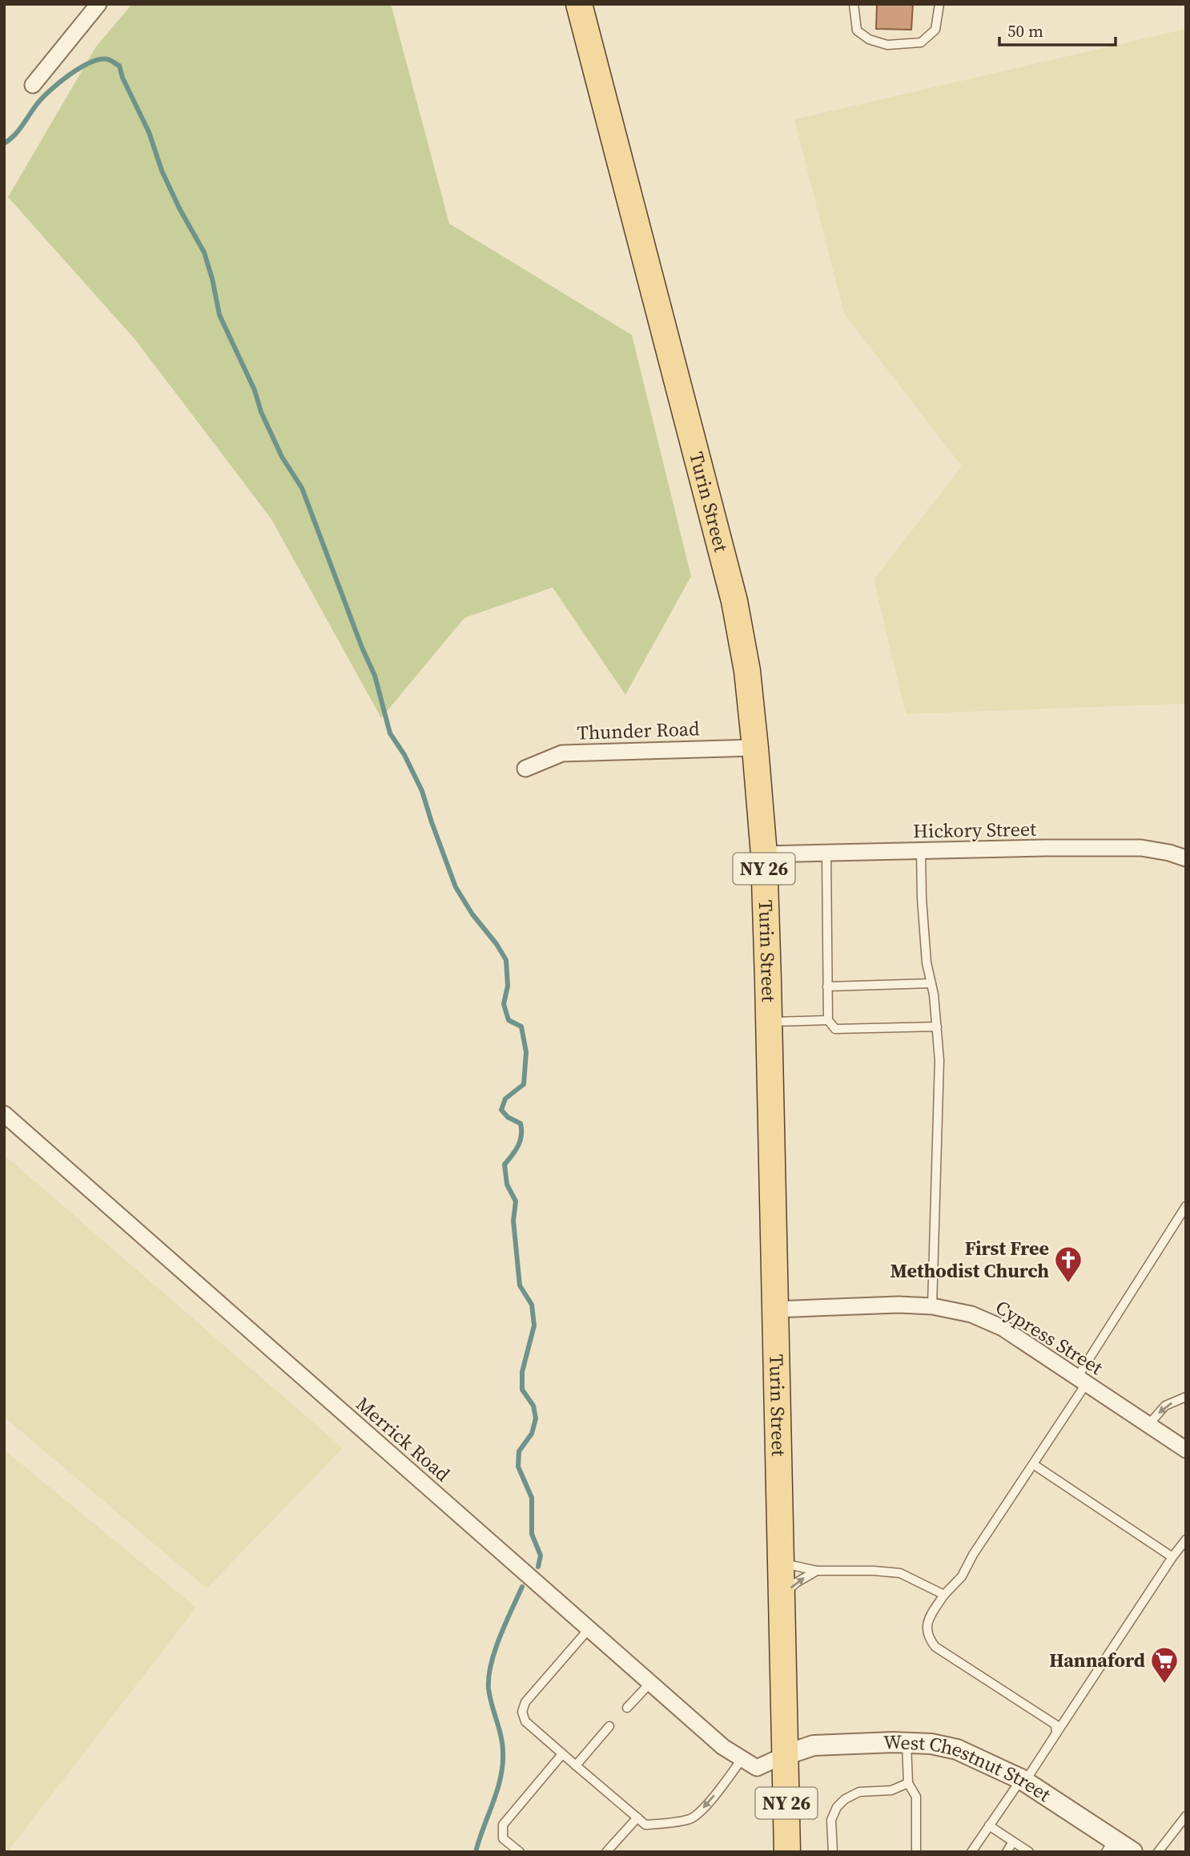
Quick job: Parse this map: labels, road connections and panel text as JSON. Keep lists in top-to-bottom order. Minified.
{"streets":{"main road":["Turin Street","NY 26"],"street":["Thunder Road","Hickory Street","Cypress Street","Merrick Road","West Chestnut Street"]},"crossings":[["Turin Street","Thunder Road"],["Turin Street","Hickory Street"],["Turin Street","Cypress Street"],["Turin Street","Merrick Road"],["Turin Street","West Chestnut Street"],["Merrick Road","West Chestnut Street"]],"places":{"church":["First Free Methodist Church"],"supermarket":["Hannaford"]},"scale_bar":"50 m"}
